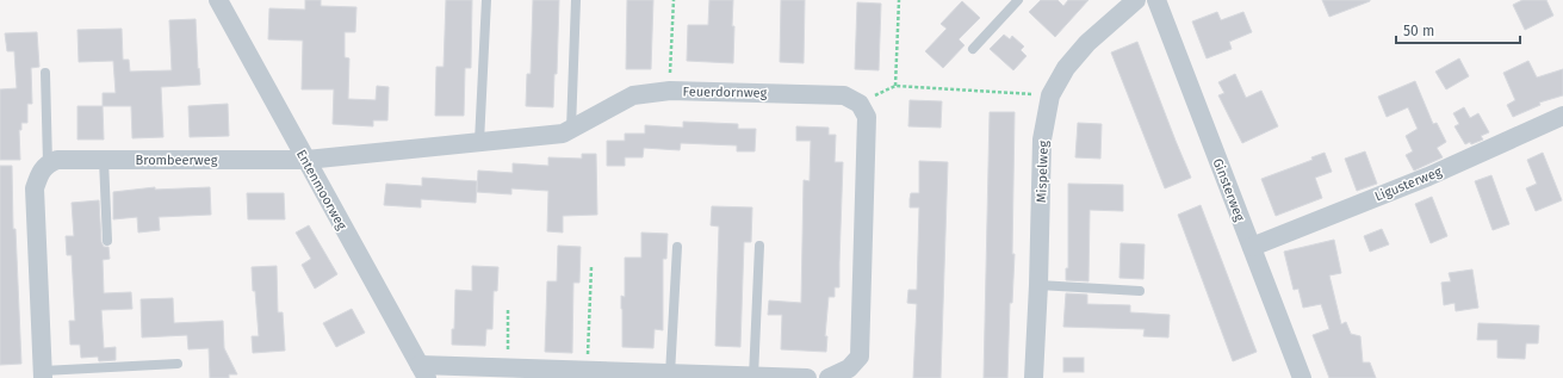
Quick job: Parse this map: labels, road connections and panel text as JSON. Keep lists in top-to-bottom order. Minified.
{"streets":{"street":["Feuerdornweg","Brombeerweg","Mispelweg","Ligusterweg","Entenmoorweg","Ginsterweg"]},"crossings":[["Feuerdornweg","Brombeerweg"],["Feuerdornweg","Entenmoorweg"],["Brombeerweg","Entenmoorweg"],["Ligusterweg","Ginsterweg"]],"scale_bar":"50 m"}
